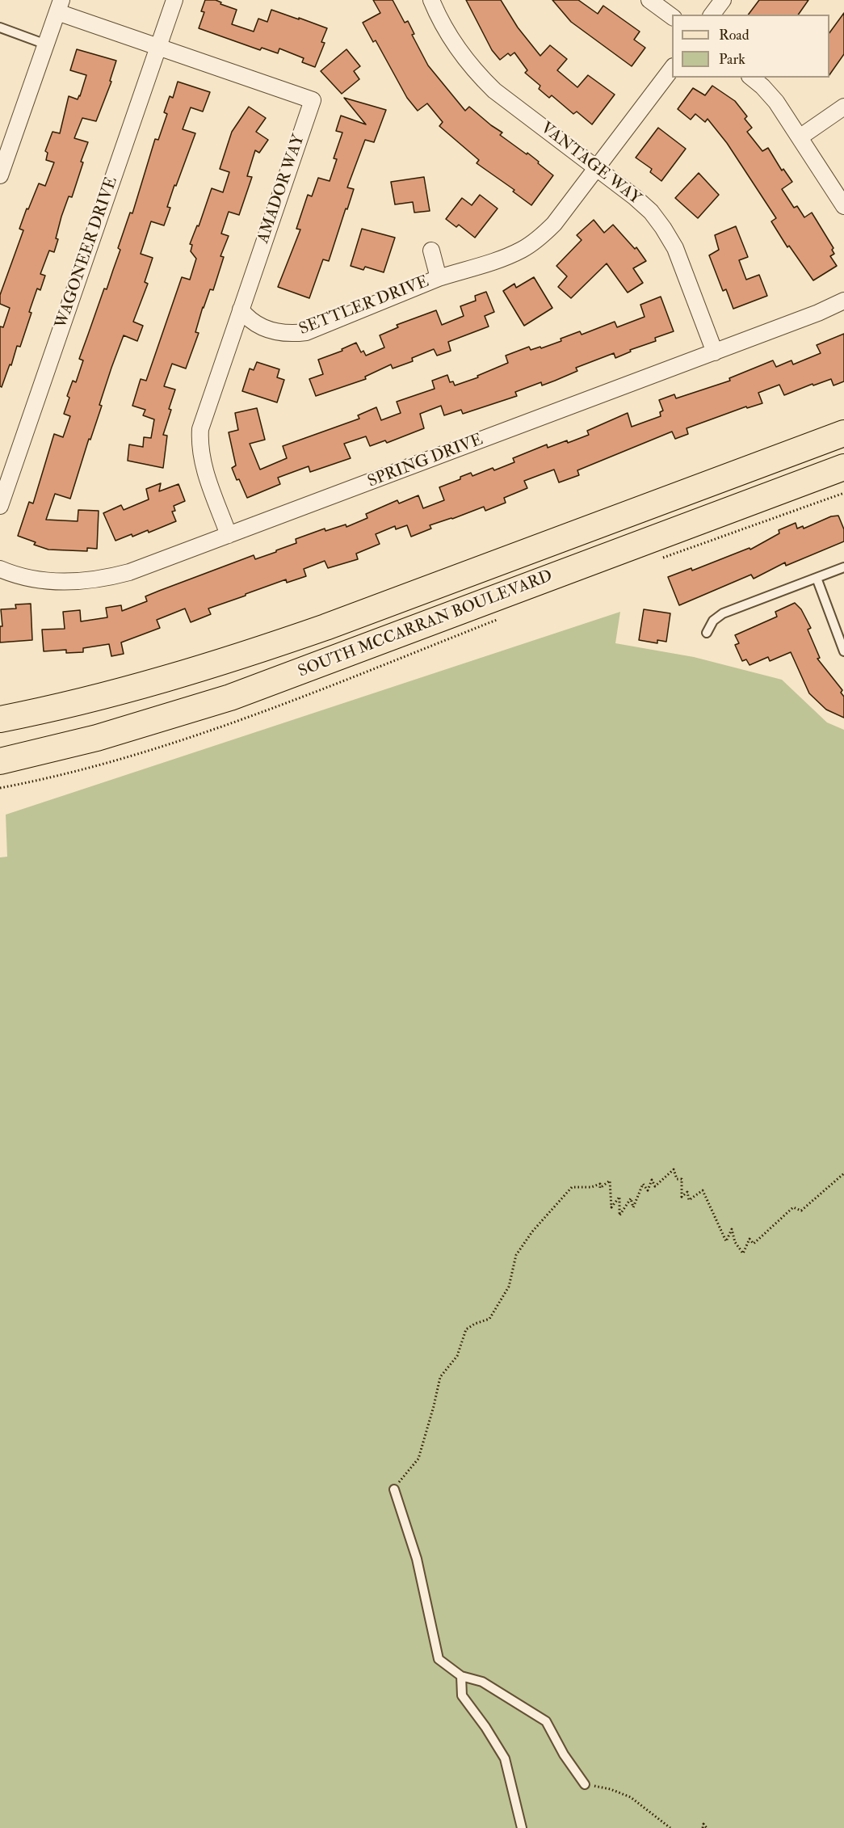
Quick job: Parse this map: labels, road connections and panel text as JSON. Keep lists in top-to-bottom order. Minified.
{"streets":{"main road":["SOUTH MCCARRAN BOULEVARD"],"street":["VANTAGE WAY","AMADOR WAY","WAGONEER DRIVE","SETTLER DRIVE","SPRING DRIVE"]},"crossings":[["VANTAGE WAY","SETTLER DRIVE"],["VANTAGE WAY","SPRING DRIVE"],["AMADOR WAY","WAGONEER DRIVE"],["AMADOR WAY","SETTLER DRIVE"],["AMADOR WAY","SPRING DRIVE"]],"legend":["Road","Park"]}
